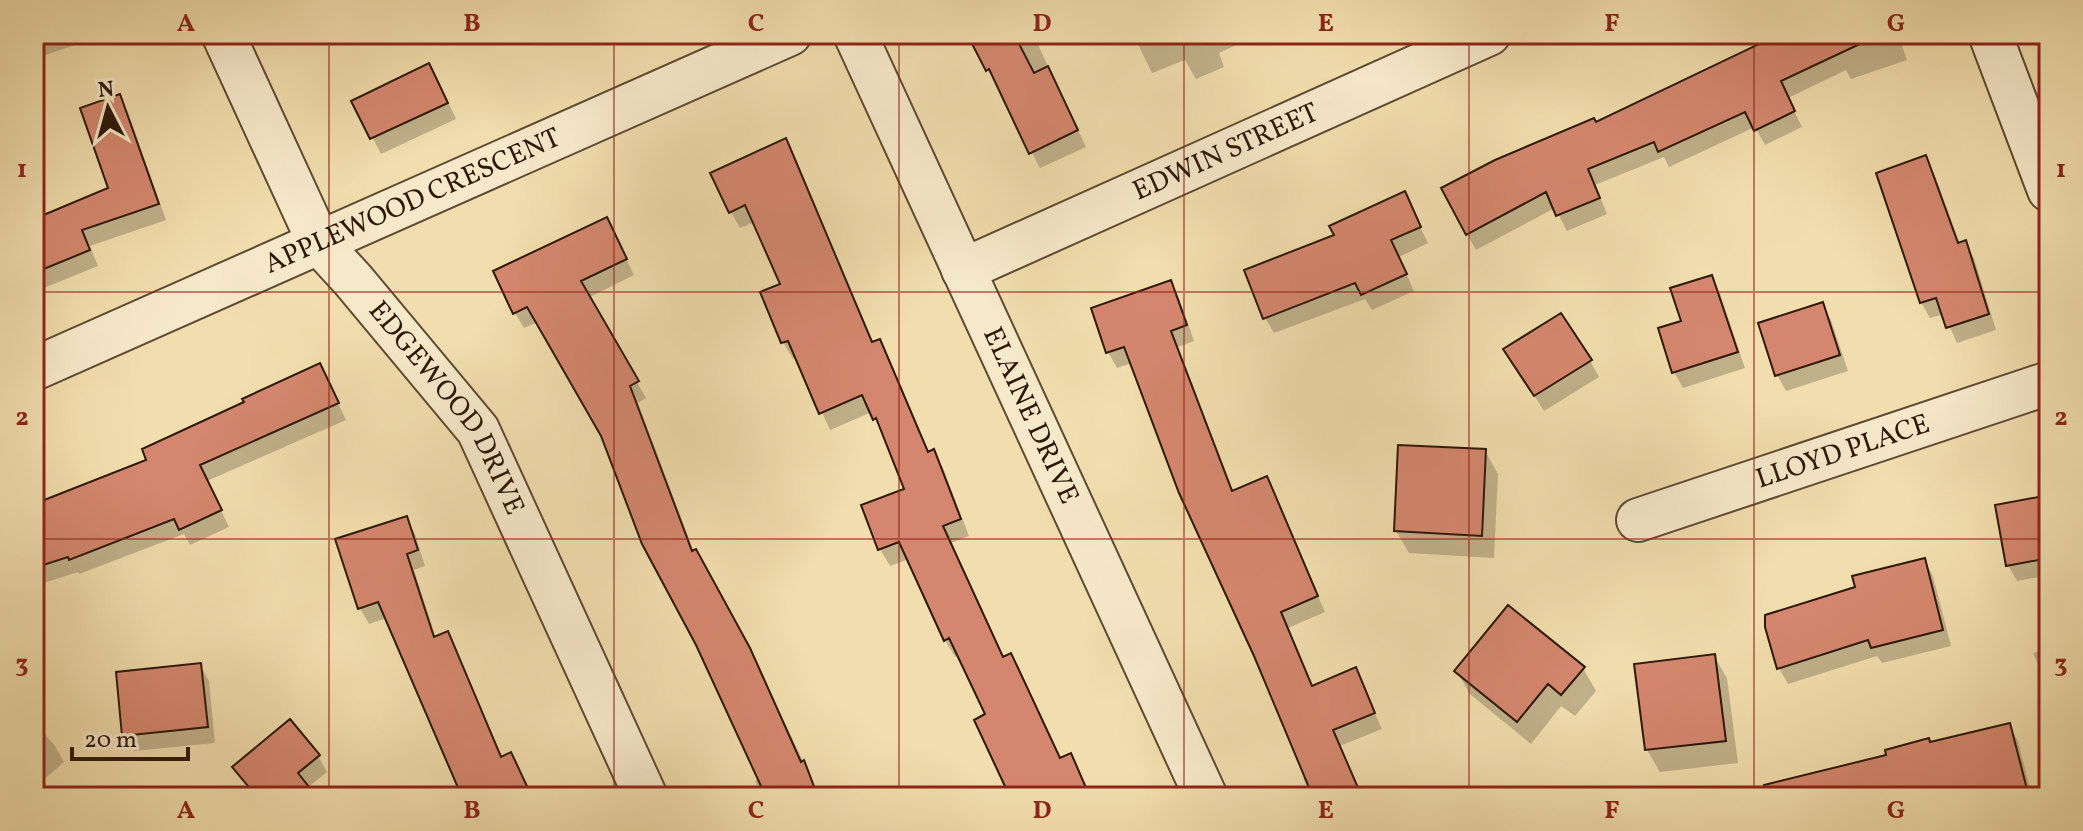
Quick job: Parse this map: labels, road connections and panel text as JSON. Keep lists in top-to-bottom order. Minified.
{"streets":{"street":["EDWIN STREET","APPLEWOOD CRESCENT","EDGEWOOD DRIVE","ELAINE DRIVE","LLOYD PLACE"]},"crossings":[["EDWIN STREET","ELAINE DRIVE"],["APPLEWOOD CRESCENT","EDGEWOOD DRIVE"]],"scale_bar":"20 m","north":"top","grid":{"columns":["A","B","C","D","E","F","G"],"rows":["1","2","3"]}}
